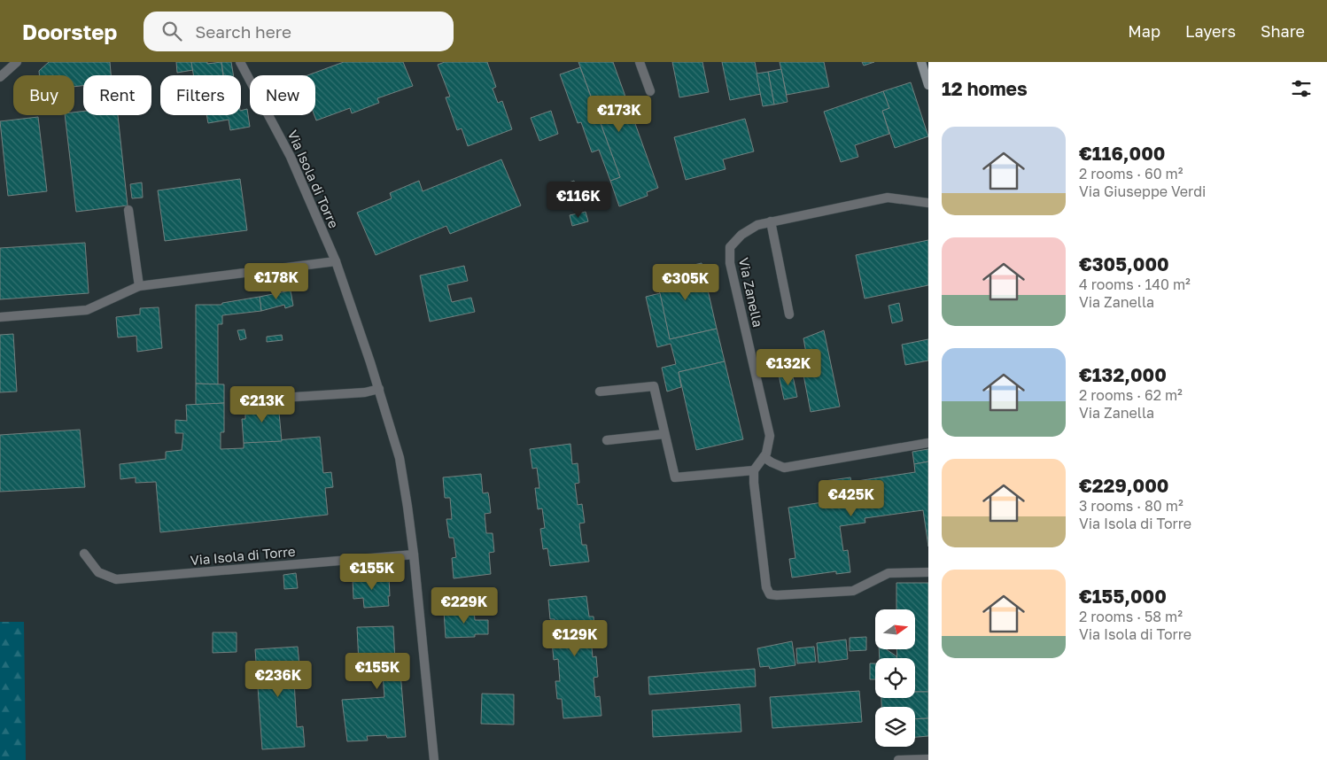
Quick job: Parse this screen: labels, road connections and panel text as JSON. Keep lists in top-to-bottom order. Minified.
{"streets":{"street":["Via Isola di Torre","Via Zanella"]},"north":"right","page":{"header":"Doorstep","search":"Search here","nav":["Map","Layers","Share"],"heading":"12 homes","chip":["Buy","Rent","Filters","New"],"price":["€173K","€116K","€178K","€305K","€132K","€213K","€425K","€155K","€229K","€129K","€155K","€236K"],"list":[{"name":"€116,000","note":"2 rooms · 60 m² · Via Giuseppe Verdi"},{"name":"€305,000","note":"4 rooms · 140 m² · Via Zanella"},{"name":"€132,000","note":"2 rooms · 62 m² · Via Zanella"},{"name":"€229,000","note":"3 rooms · 80 m² · Via Isola di Torre"},{"name":"€155,000","note":"2 rooms · 58 m² · Via Isola di Torre"}]}}
